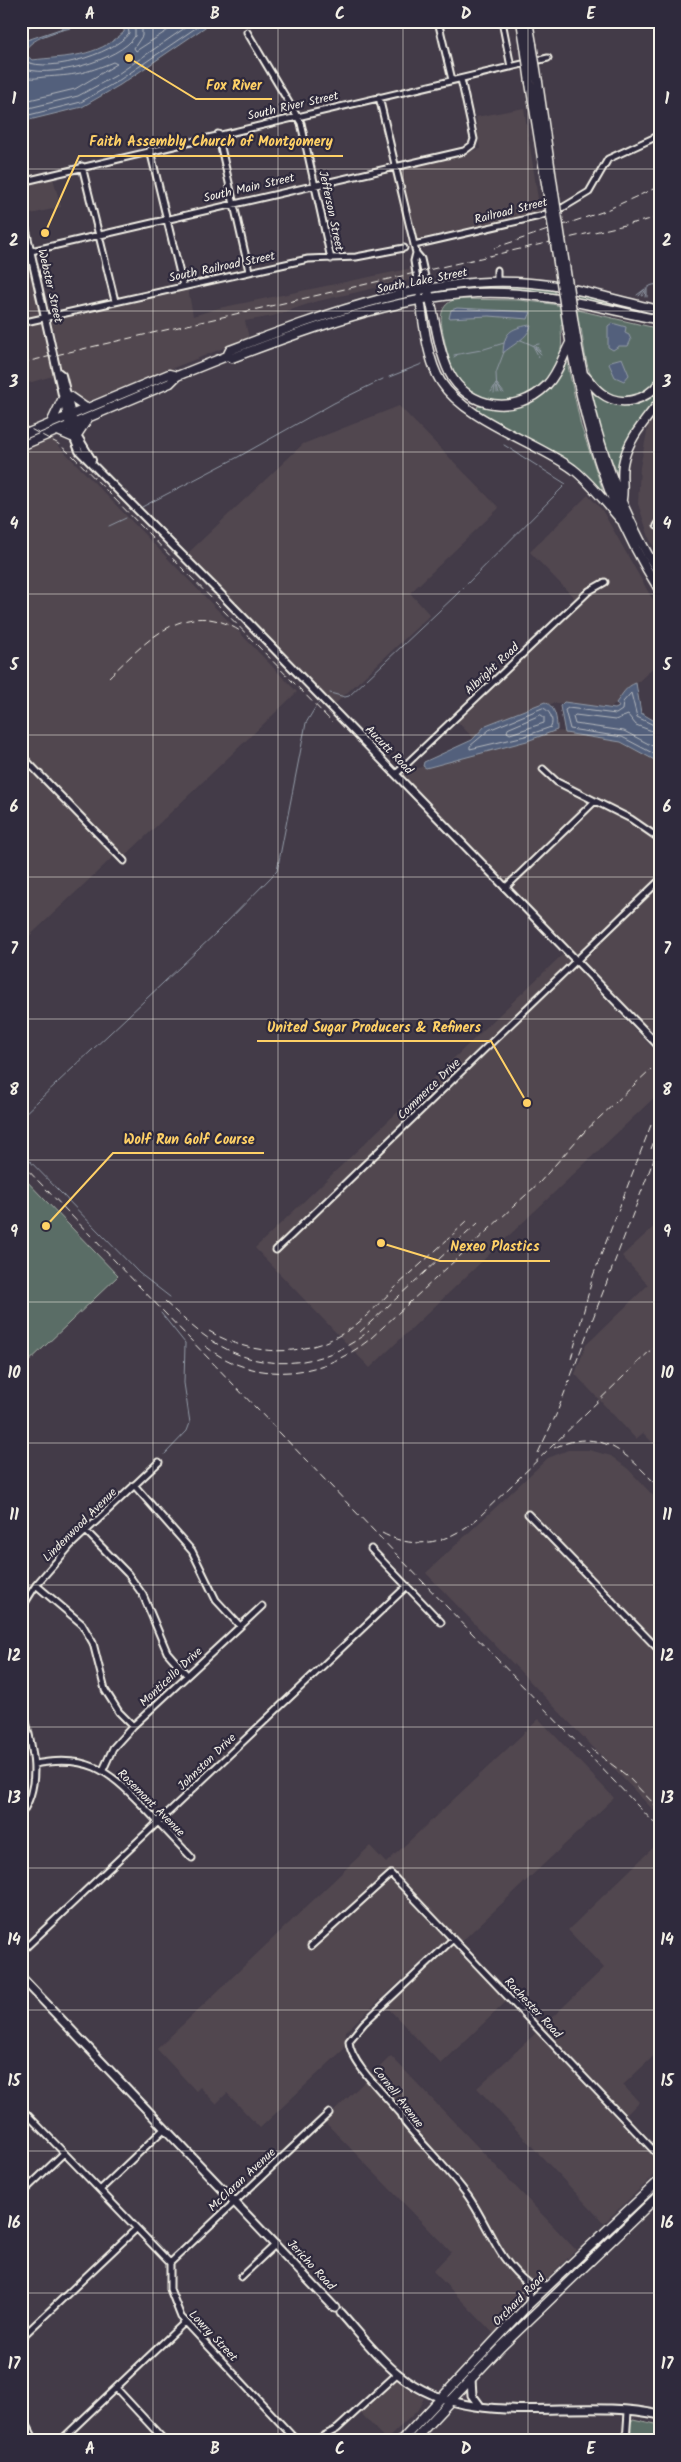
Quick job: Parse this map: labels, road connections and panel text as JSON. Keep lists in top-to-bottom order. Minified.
{"streets":{"main road":["South Lake Street","Jericho Road","Orchard Road"],"street":["South River Street","South Main Street","Jefferson Street","Railroad Street","South Railroad Street","Webster Street","Albright Road","Aucutt Road","Commerce Drive","Lindenwood Avenue","Monticello Drive","Johnston Drive","Rosemont Avenue","Rochester Road","Cornell Avenue","McClaran Avenue","Lowry Street"]},"crossings":[["South River Street","South Main Street"],["South River Street","Jefferson Street"],["South Main Street","Jefferson Street"],["South Main Street","Webster Street"],["Jefferson Street","South Railroad Street"],["South Railroad Street","Webster Street"],["South Lake Street","Webster Street"],["Webster Street","Aucutt Road"],["Albright Road","Aucutt Road"],["Aucutt Road","Commerce Drive"],["Monticello Drive","Rosemont Avenue"],["Johnston Drive","Rosemont Avenue"],["Rochester Road","Cornell Avenue"],["McClaran Avenue","Jericho Road"],["McClaran Avenue","Lowry Street"],["Jericho Road","Orchard Road"]],"places":["Fox River","Faith Assembly Church of Montgomery","United Sugar Producers & Refiners","Wolf Run Golf Course","Nexeo Plastics"],"grid":{"columns":["A","B","C","D","E"],"rows":["1","2","3","4","5","6","7","8","9","10","11","12","13","14","15","16","17"]}}
